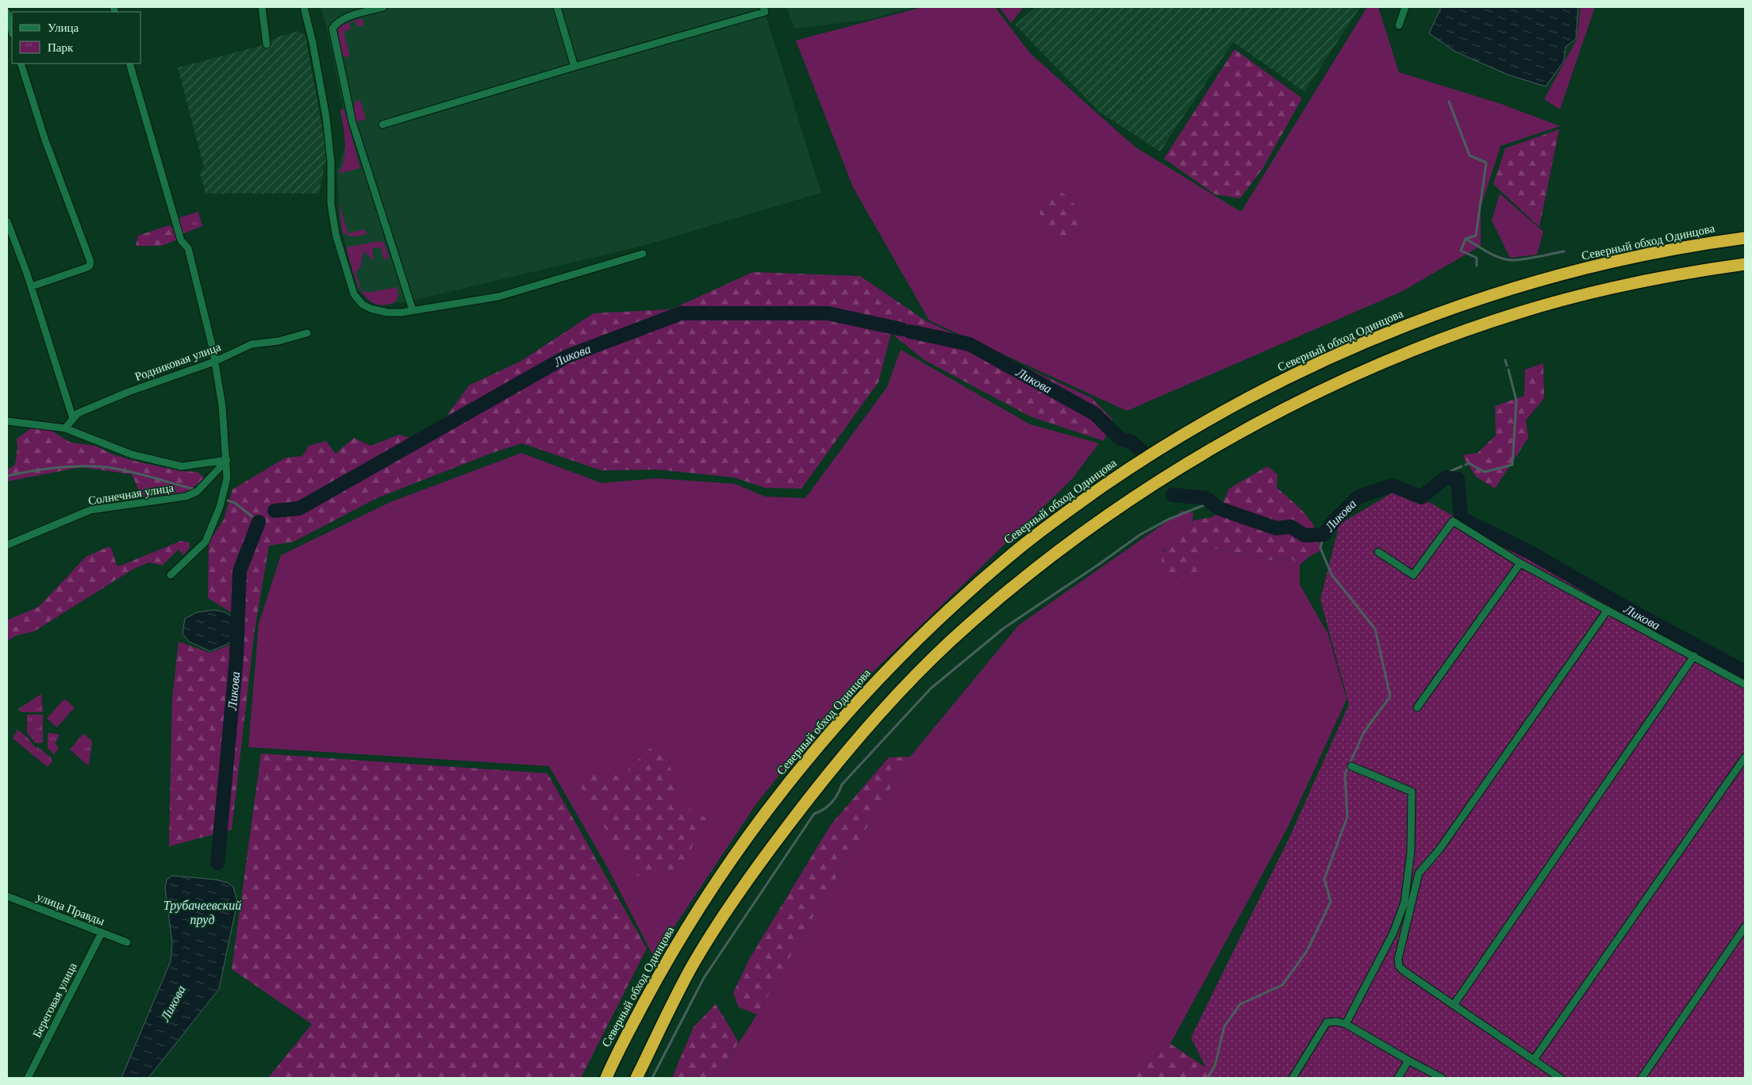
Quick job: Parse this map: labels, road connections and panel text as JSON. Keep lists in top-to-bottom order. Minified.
{"streets":{"highway":["Северный обход Одинцова"],"street":["Родниковая улица","Солнечная улица","улица Правды","Береговая улица"]},"crossings":[["улица Правды","Береговая улица"]],"water":["Ликова","Трубачеевский пруд"],"legend":["Улица","Парк"]}
